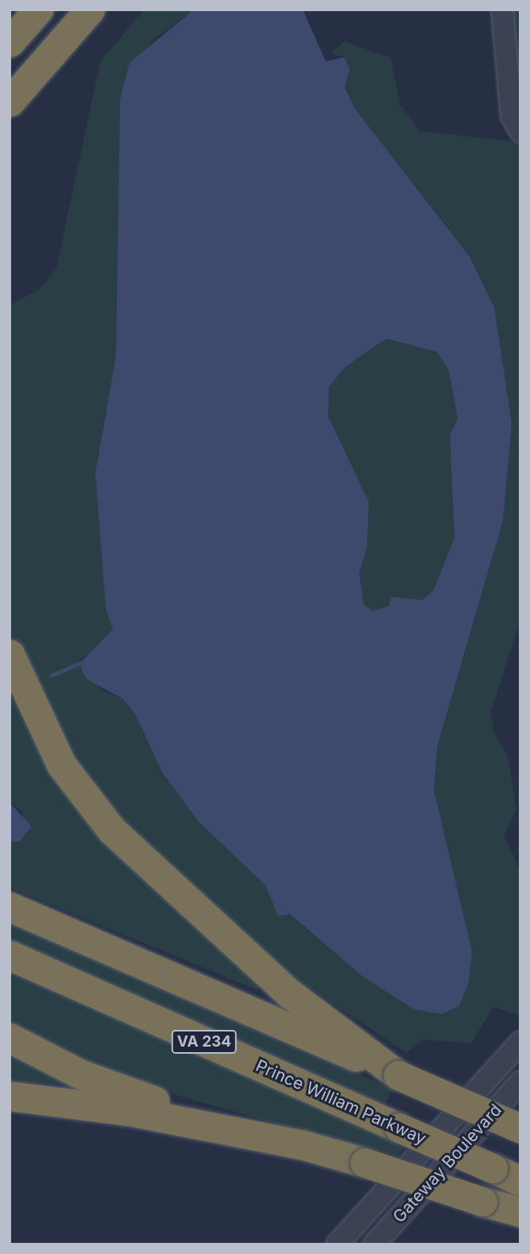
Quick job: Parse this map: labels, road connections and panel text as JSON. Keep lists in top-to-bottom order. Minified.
{"streets":{"highway":["VA 234","Prince William Parkway"],"street":["Gateway Boulevard"]}}
